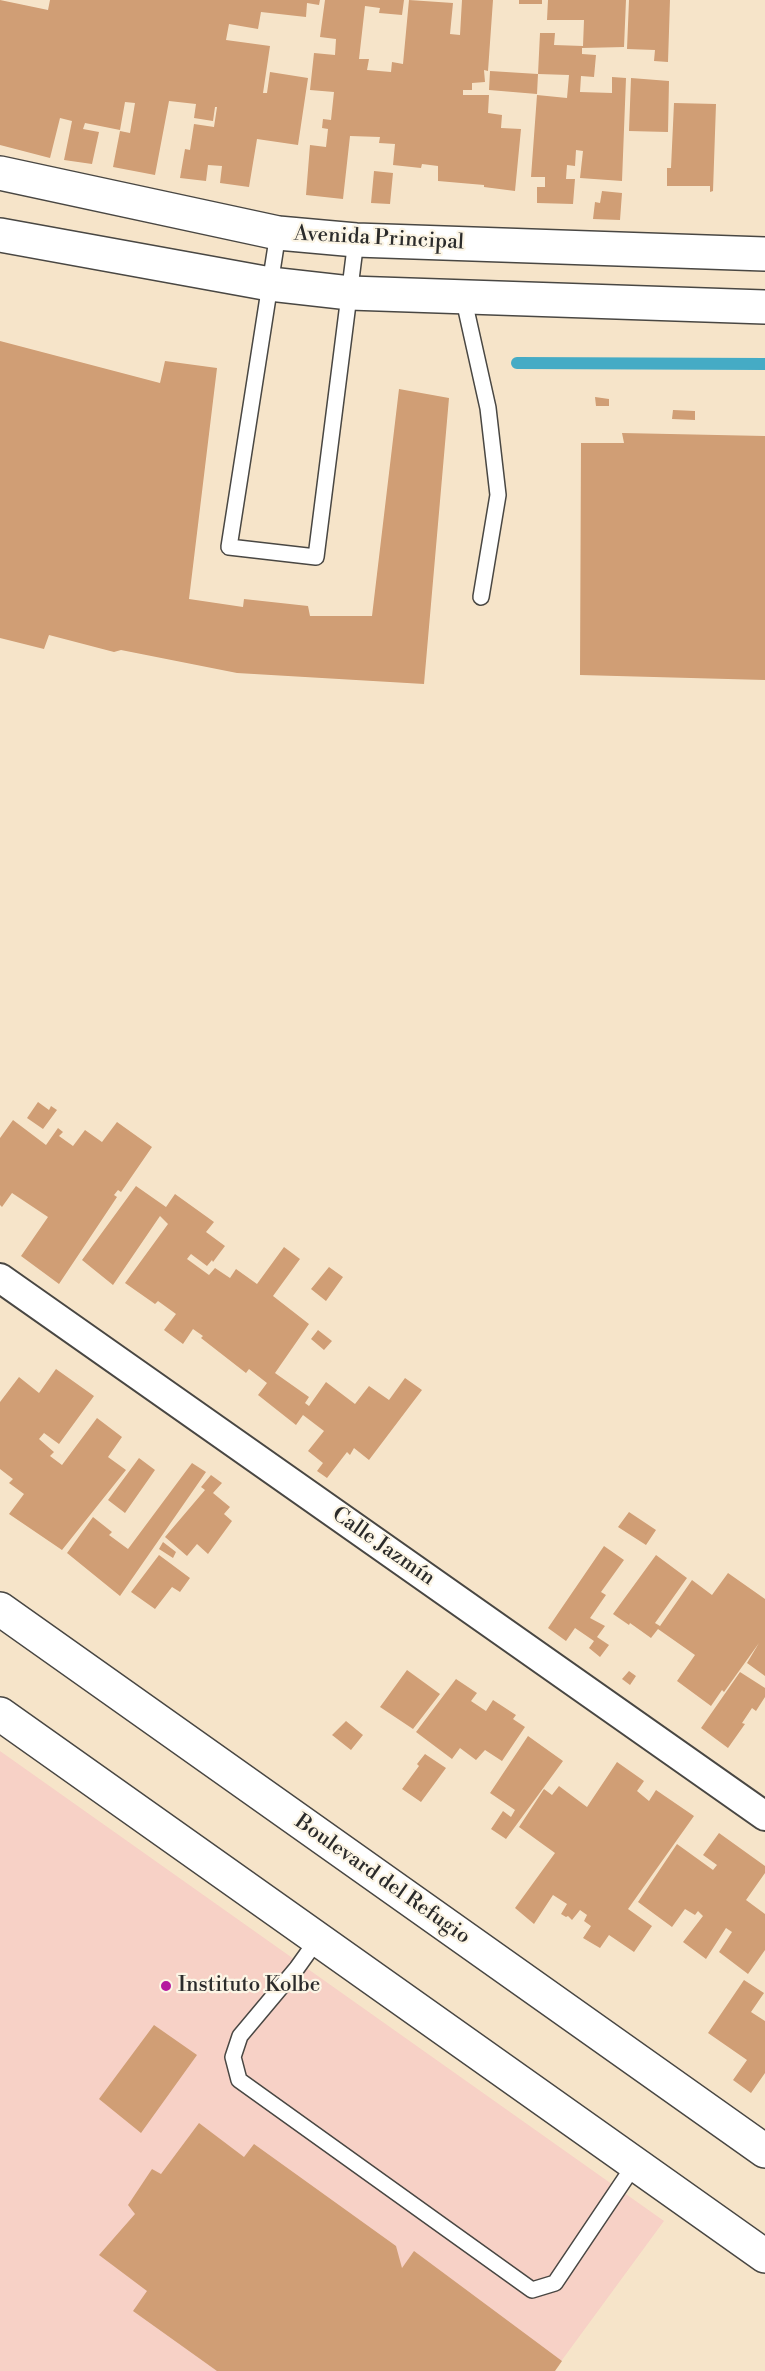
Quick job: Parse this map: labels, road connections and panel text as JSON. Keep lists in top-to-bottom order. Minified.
{"streets":{"main road":["Avenida Principal","Boulevard del Refugio"],"street":["Calle Jazmín"]},"places":["Instituto Kolbe"]}
